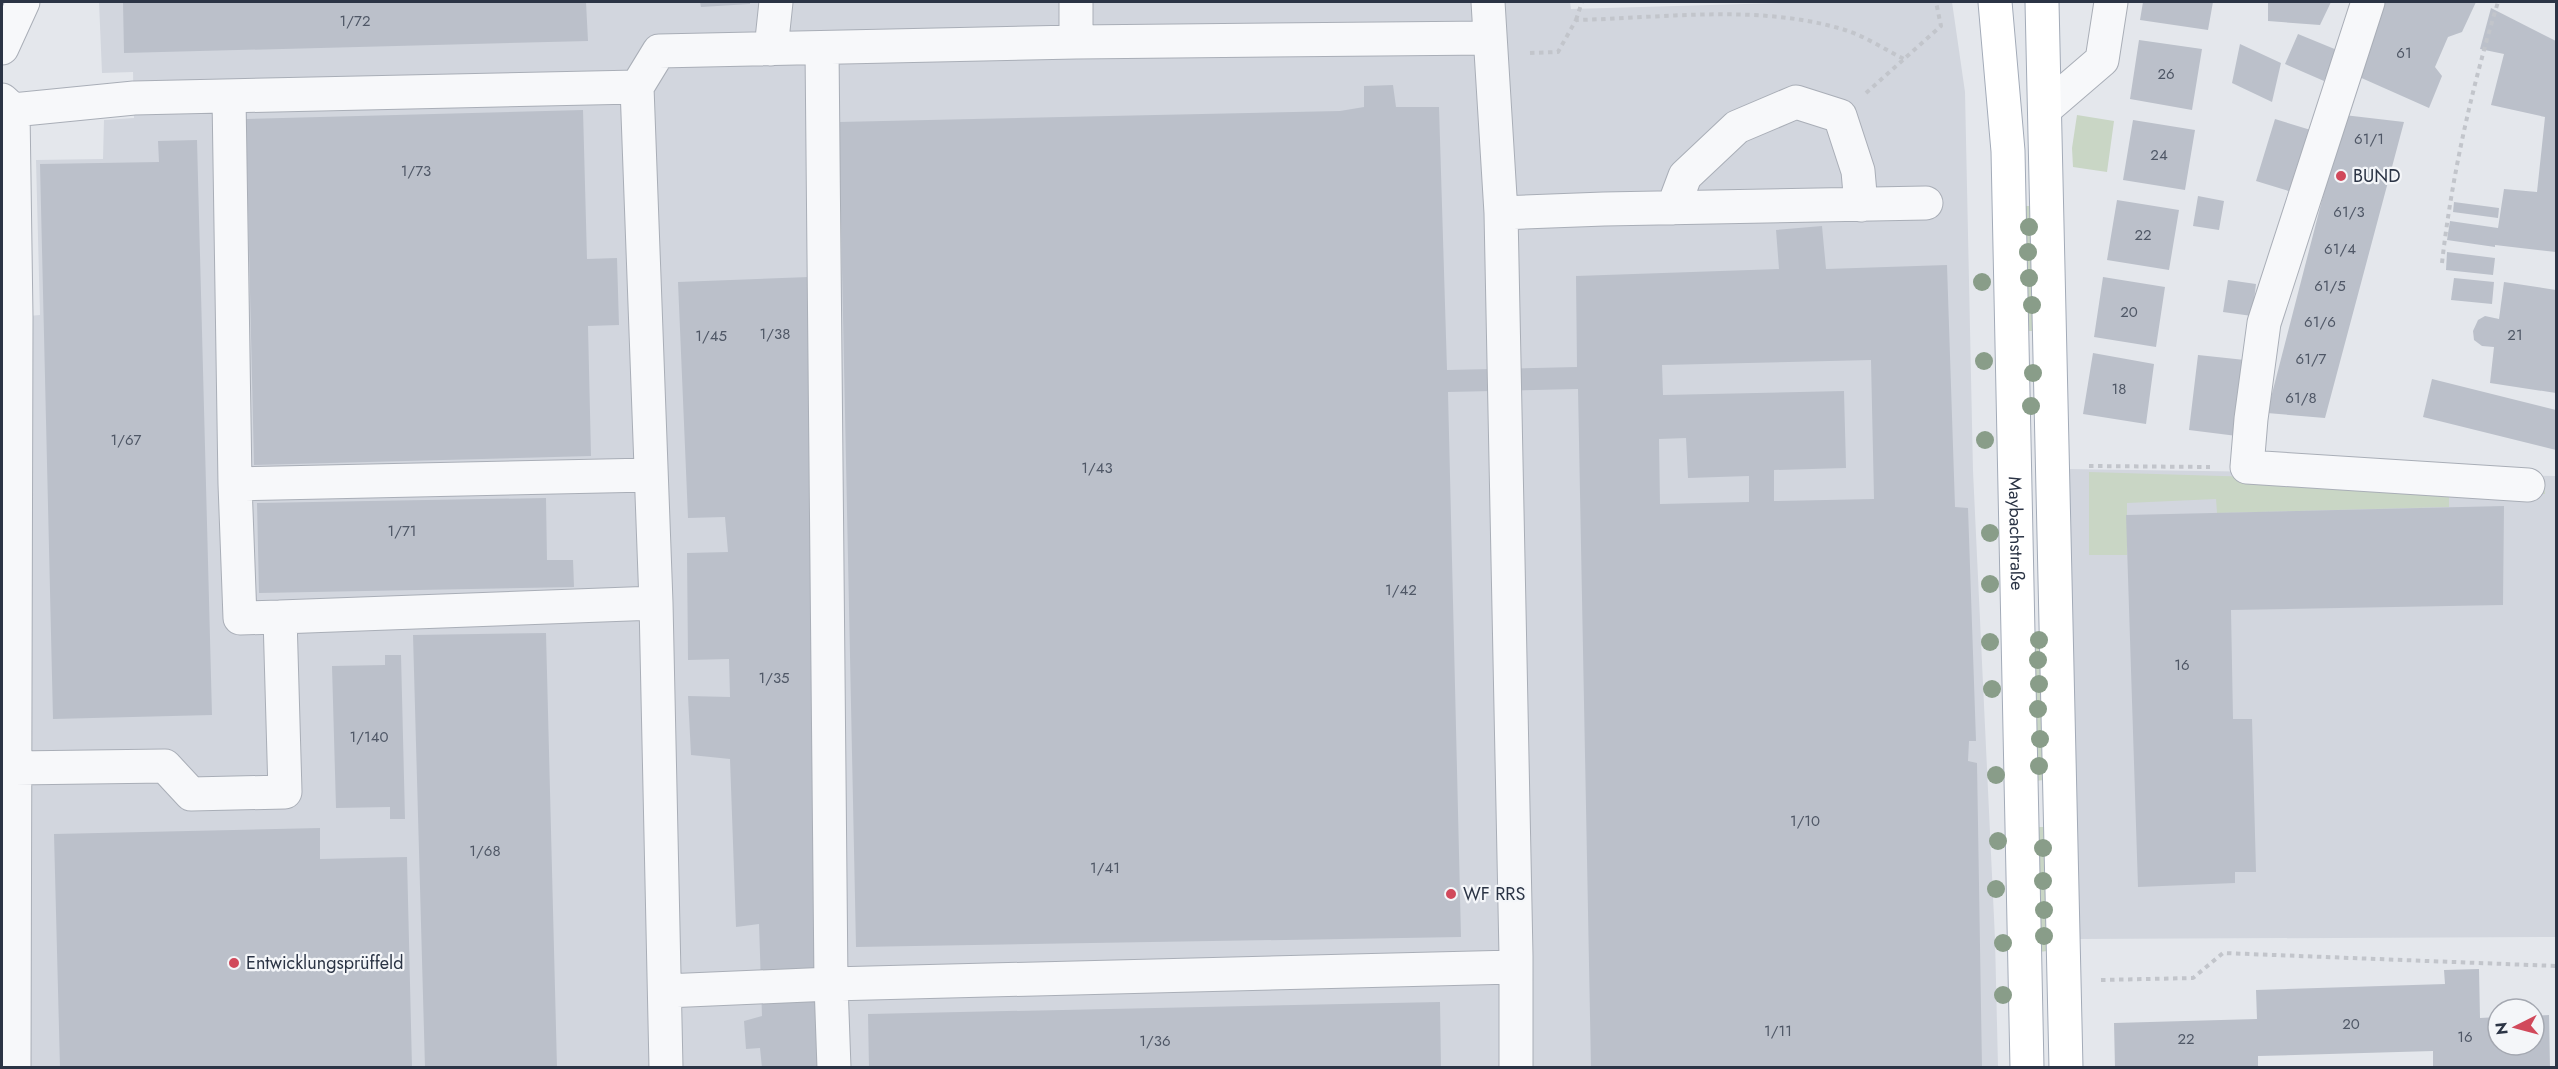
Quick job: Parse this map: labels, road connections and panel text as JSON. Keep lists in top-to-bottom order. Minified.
{"streets":{"main road":["Maybachstraße"]},"places":["BUND","WF RRS","Entwicklungsprüffeld"],"house_numbers":["1/72","61","26","61/1","24","1/73","61/3","22","61/4","61/5","20","61/6","1/38","21","1/45","61/7","18","61/8","1/67","1/43","1/71","1/42","16","1/35","1/140","1/10","1/68","1/41","20","1/11","16","22","1/36"],"north":"left"}
